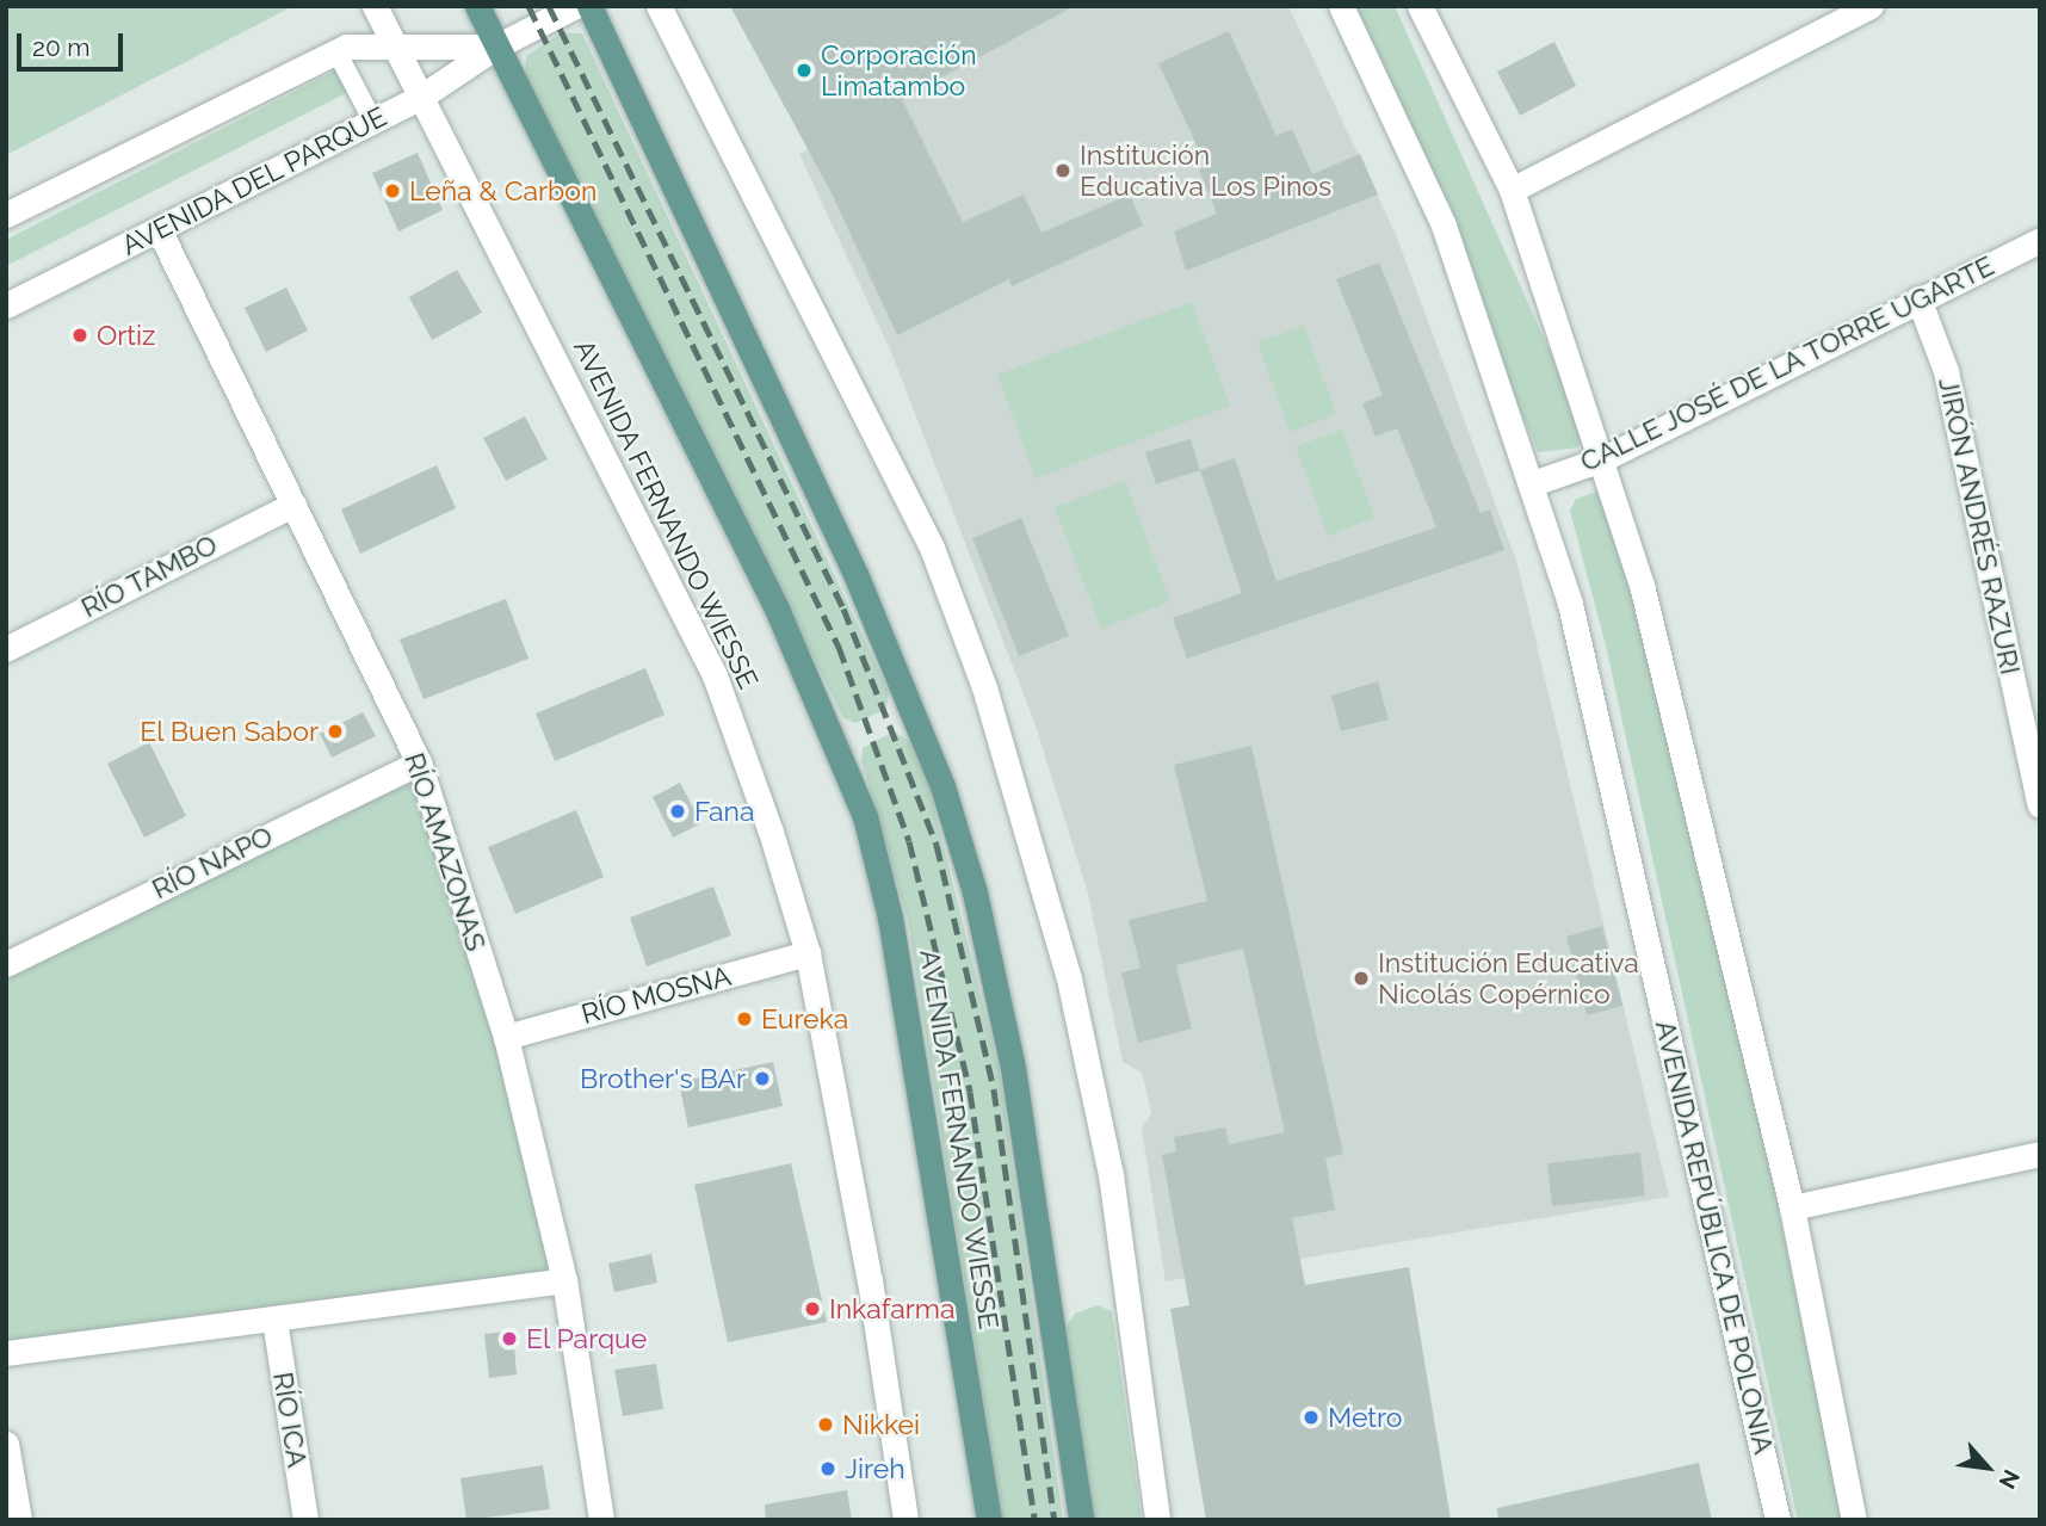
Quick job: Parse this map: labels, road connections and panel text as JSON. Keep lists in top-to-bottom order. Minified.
{"streets":{"main road":["AVENIDA DEL PARQUE","CALLE JOSÉ DE LA TORRE UGARTE","AVENIDA FERNANDO WIESSE","JIRÓN ANDRÉS RAZURI","RÍO TAMBO","RÍO AMAZONAS","RÍO NAPO","RÍO MOSNA","AVENIDA REPÚBLICA DE POLONIA","RÍO ICA"]},"crossings":[["AVENIDA DEL PARQUE","AVENIDA FERNANDO WIESSE"],["AVENIDA DEL PARQUE","RÍO AMAZONAS"],["CALLE JOSÉ DE LA TORRE UGARTE","JIRÓN ANDRÉS RAZURI"],["CALLE JOSÉ DE LA TORRE UGARTE","AVENIDA REPÚBLICA DE POLONIA"],["AVENIDA FERNANDO WIESSE","RÍO MOSNA"],["RÍO TAMBO","RÍO AMAZONAS"],["RÍO AMAZONAS","RÍO NAPO"],["RÍO AMAZONAS","RÍO MOSNA"]],"places":["Corporación Limatambo","Institución Educativa Los Pinos","Leña & Carbon","Ortiz","El Buen Sabor","Fana","Institución Educativa Nicolás Copérnico","Eureka","Brother's BAr","Inkafarma","El Parque","Metro","Nikkei","Jireh"],"scale_bar":"20 m","north":"bottom right"}
